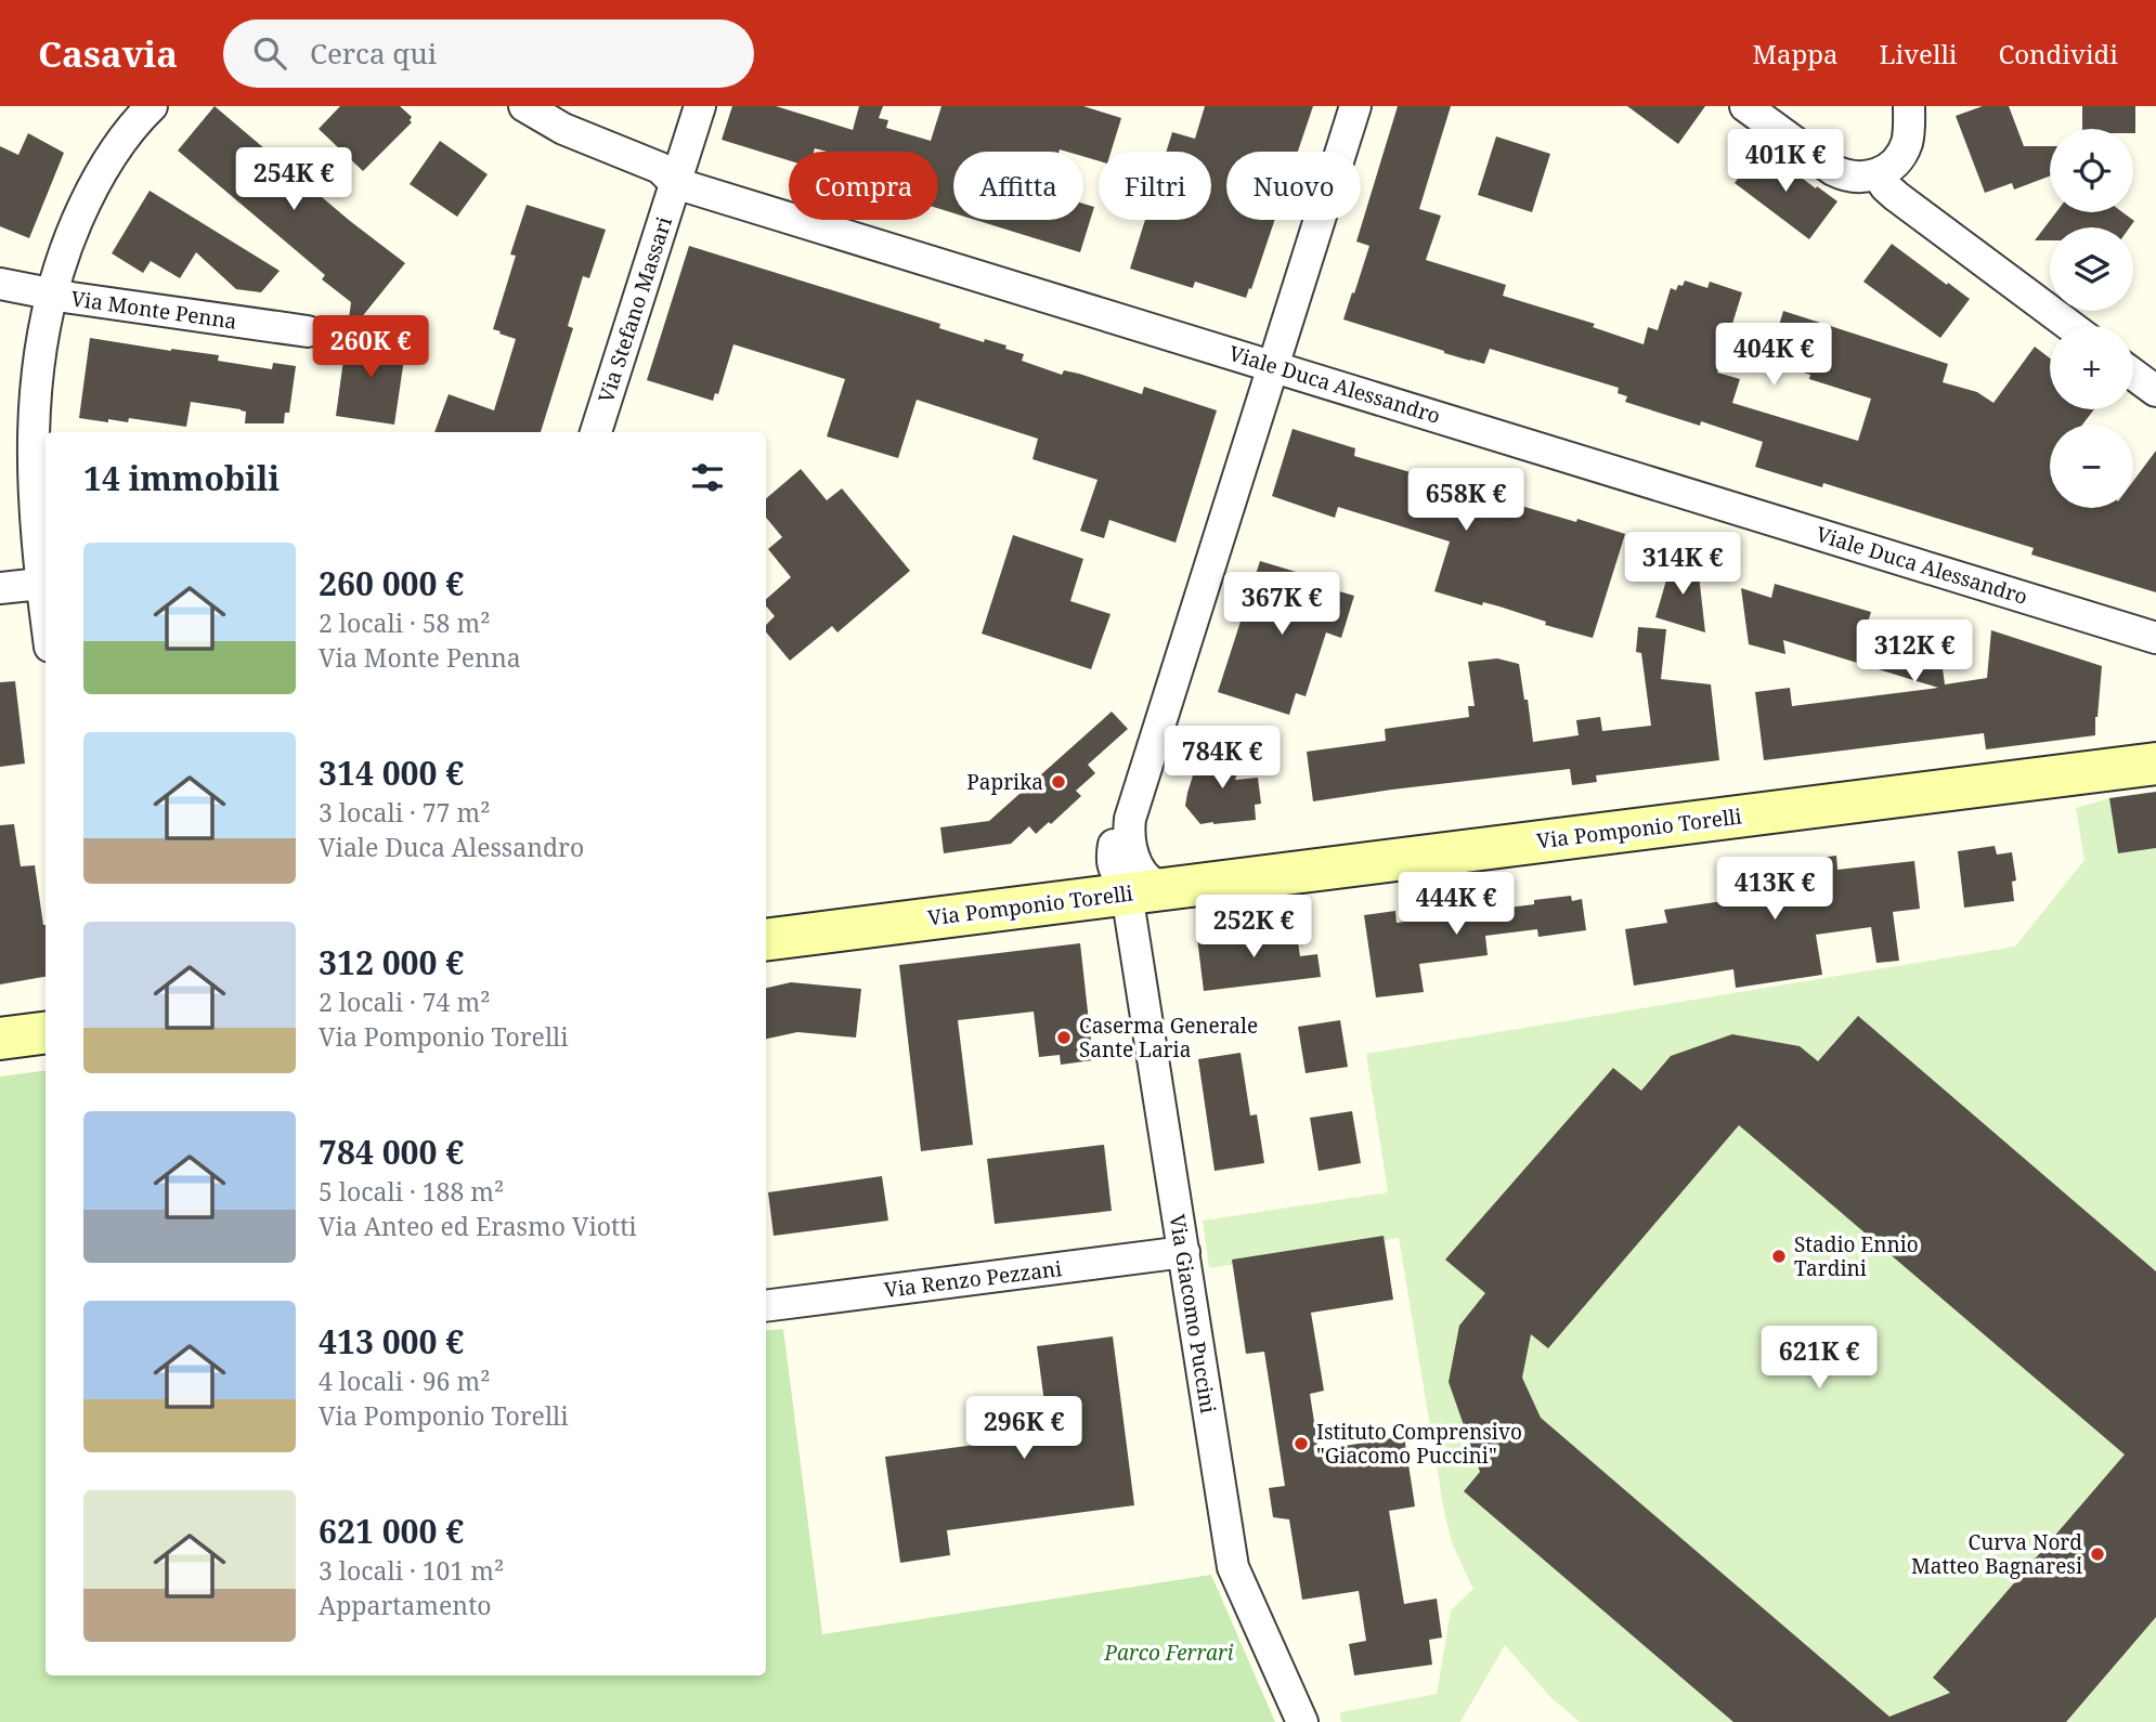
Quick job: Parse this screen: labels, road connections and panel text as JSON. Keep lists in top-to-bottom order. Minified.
{"streets":{"main road":["Via Pomponio Torelli"],"street":["Via Monte Penna","Via Stefano Massari","Viale Duca Alessandro","Via Renzo Pezzani","Via Giacomo Puccini"]},"crossings":[["Via Stefano Massari","Viale Duca Alessandro"],["Via Pomponio Torelli","Via Giacomo Puccini"],["Via Renzo Pezzani","Via Giacomo Puccini"]],"parks":["Parco Ferrari"],"places":["Paprika","Caserma Generale Sante Laria","Stadio Ennio Tardini","Istituto Comprensivo \"Giacomo Puccini\"","Curva Nord Matteo Bagnaresi"],"page":{"header":"Casavia","search":"Cerca qui","nav":["Mappa","Livelli","Condividi"],"map_buttons":["+","−"],"price":["401K €","254K €","260K €","404K €","658K €","314K €","367K €","312K €","784K €","413K €","444K €","252K €","621K €","296K €"],"chip":["Compra","Affitta","Filtri","Nuovo"],"heading":"14 immobili","list":[{"name":"260 000 €","note":"2 locali · 58 m² · Via Monte Penna"},{"name":"314 000 €","note":"3 locali · 77 m² · Viale Duca Alessandro"},{"name":"312 000 €","note":"2 locali · 74 m² · Via Pomponio Torelli"},{"name":"784 000 €","note":"5 locali · 188 m² · Via Anteo ed Erasmo Viotti"},{"name":"413 000 €","note":"4 locali · 96 m² · Via Pomponio Torelli"},{"name":"621 000 €","note":"3 locali · 101 m² · Appartamento"}]}}
